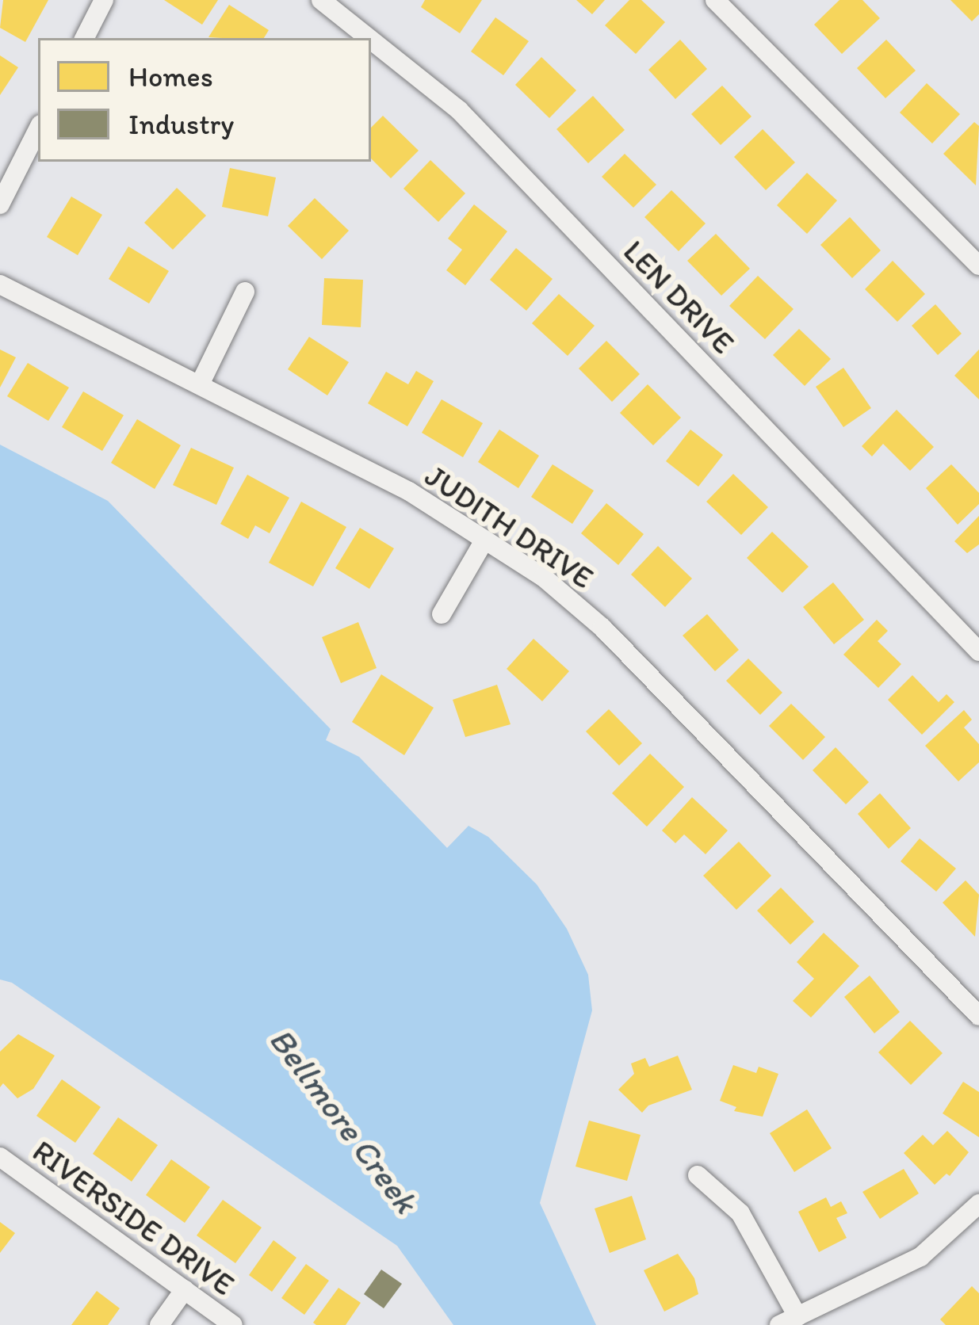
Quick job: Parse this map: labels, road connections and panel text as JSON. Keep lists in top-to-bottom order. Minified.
{"streets":{"street":["LEN DRIVE","JUDITH DRIVE","RIVERSIDE DRIVE"]},"water":["Bellmore Creek"],"legend":["Homes","Industry"]}
